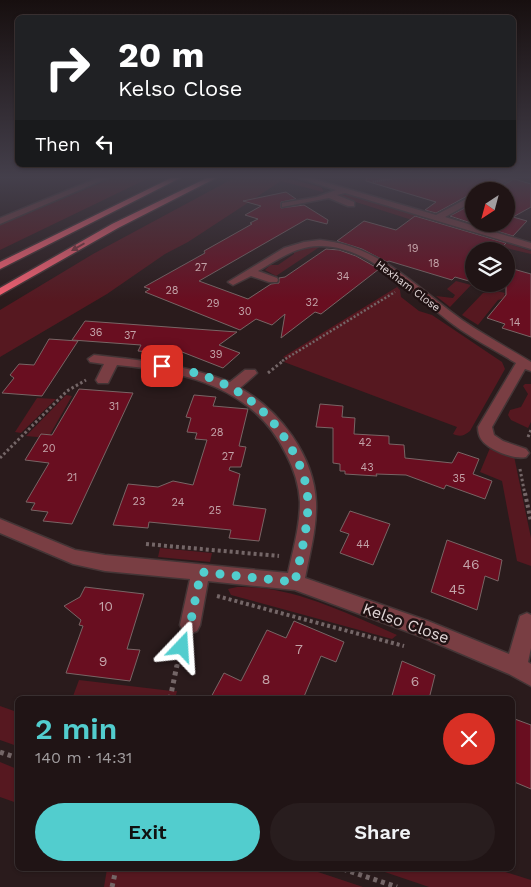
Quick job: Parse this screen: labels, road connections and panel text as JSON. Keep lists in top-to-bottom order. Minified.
{"streets":{"street":["Hexham Close","Kelso Close"]},"house_numbers":["19","18","27","34","28","32","29","30","14","36","37","39","31","28","42","20","27","43","21","35","23","24","25","44","46","45","10","7","9","8","6"],"north":"bottom left","page":{"turn":["20 m","Kelso Close"],"then":"Then","heading":["2 min","140 m · 14:31"],"buttons":["Exit","Share"]}}
